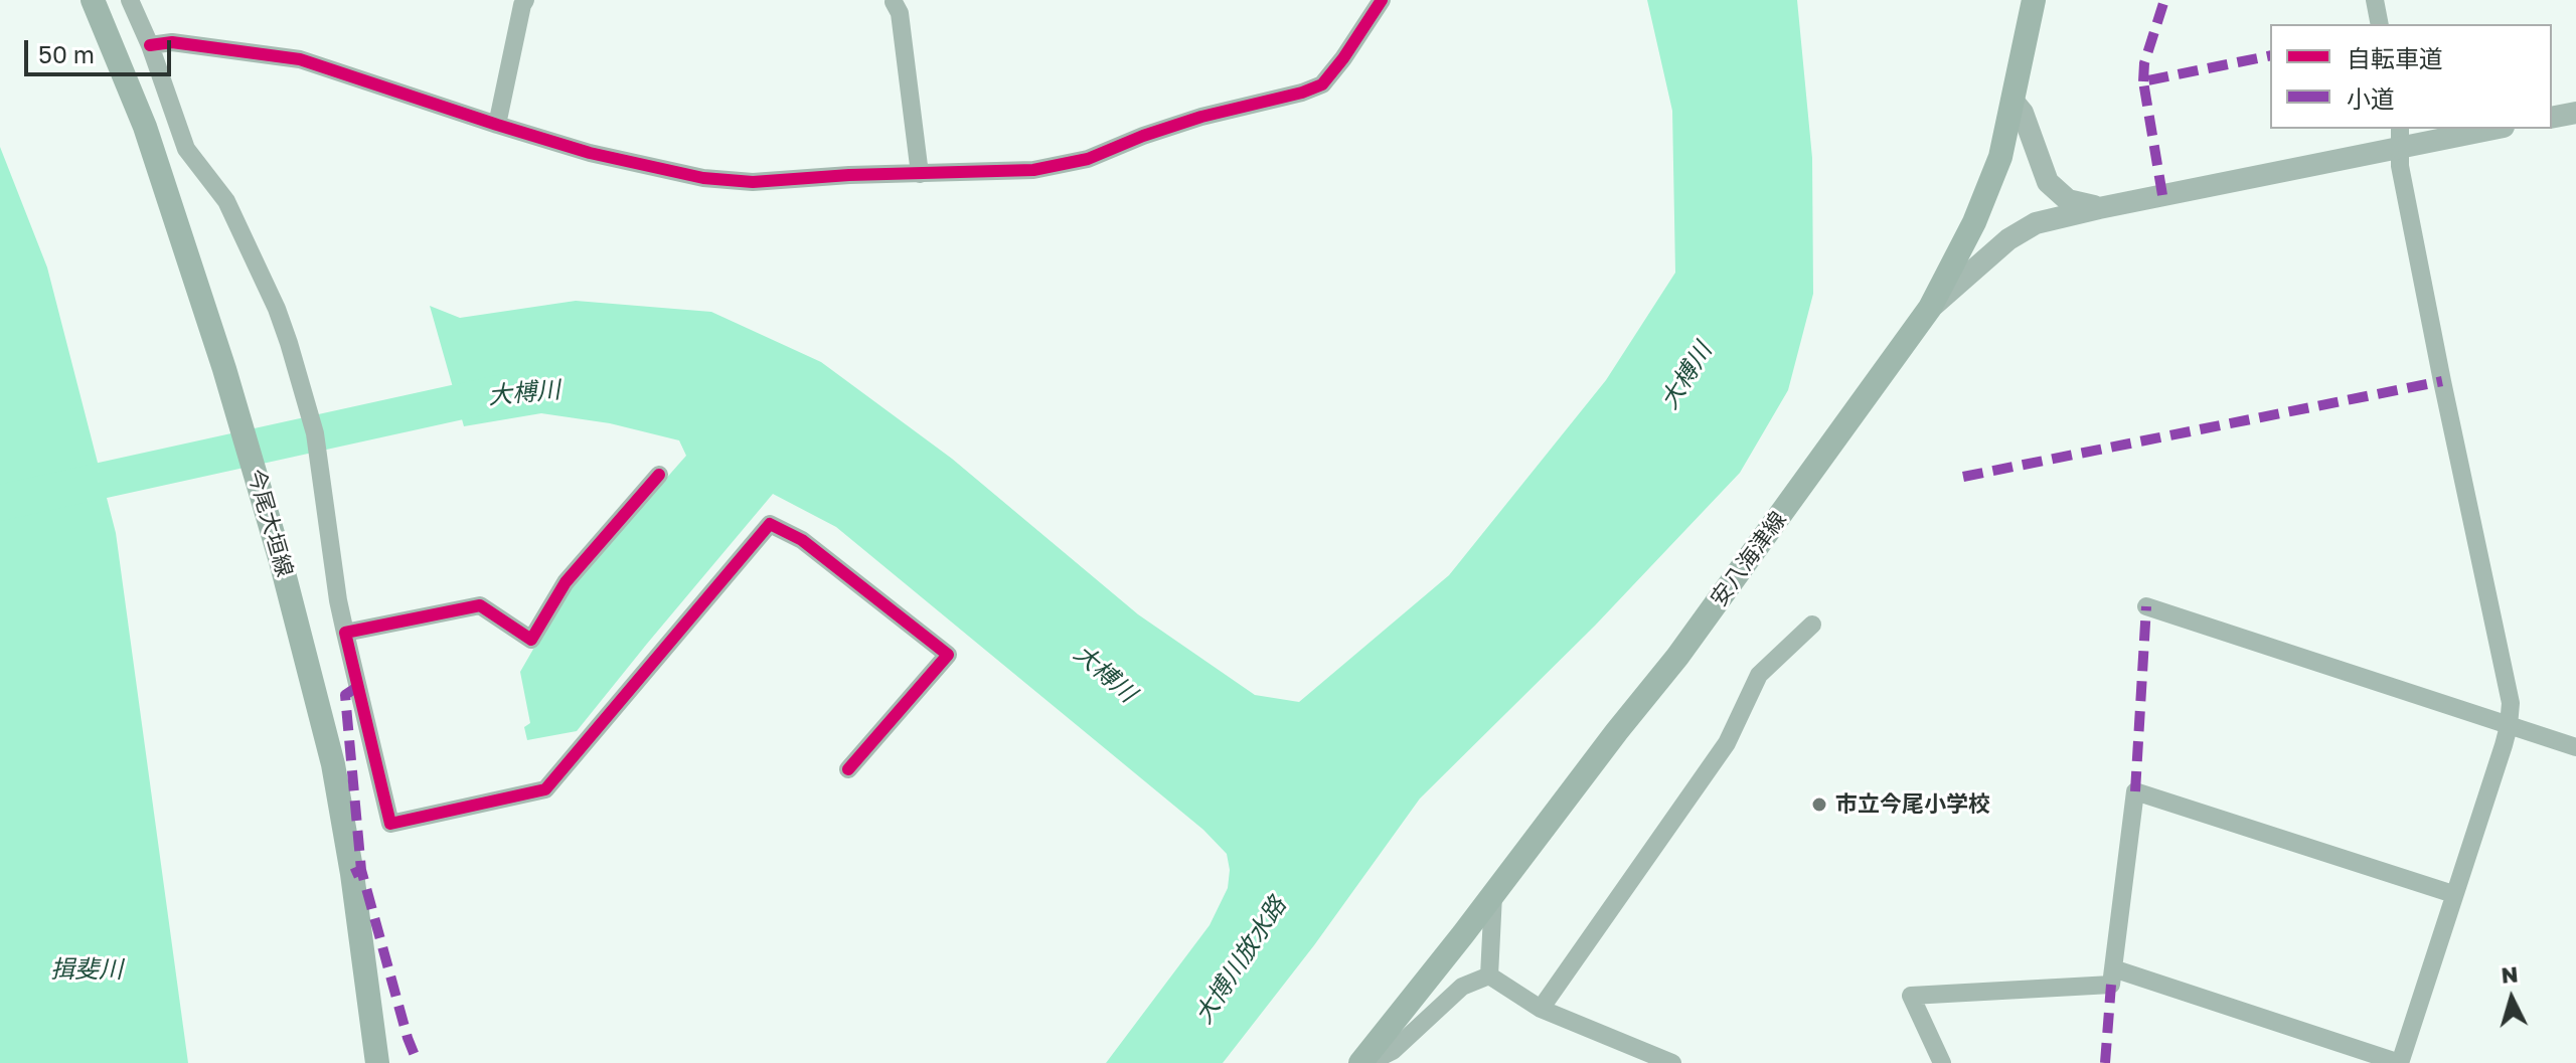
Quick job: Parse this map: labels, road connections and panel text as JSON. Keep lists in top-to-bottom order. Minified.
{"streets":{"main road":["今尾大垣線","安八海津線"]},"water":["大榑川","大博川放水路","揖斐川"],"places":["市立今尾小学校"],"legend":["自転車道","小道"],"scale_bar":"50 m","north":"top"}
